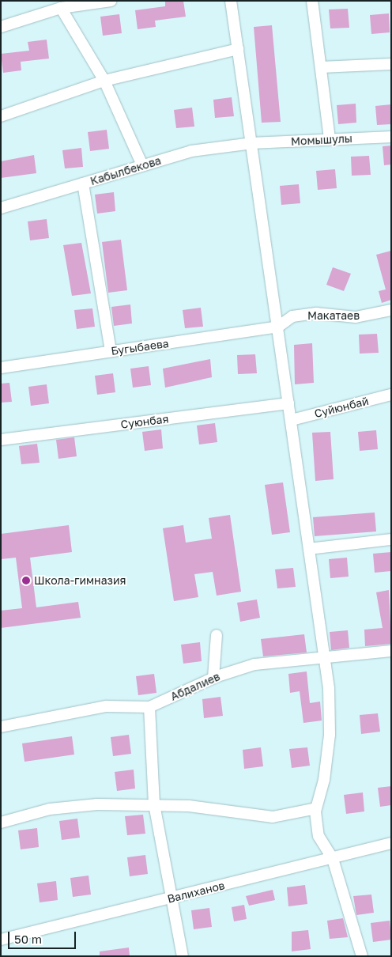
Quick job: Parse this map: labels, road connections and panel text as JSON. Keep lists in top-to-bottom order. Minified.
{"streets":{"street":["Момышулы","Кабылбекова","Макатаев","Бугыбаева","Суйюнбай","Суюнбая","Абдалиев","Валиханов"]},"crossings":[["Момышулы","Кабылбекова"],["Макатаев","Бугыбаева"]],"places":["Школа-гимназия"],"scale_bar":"50 m"}
